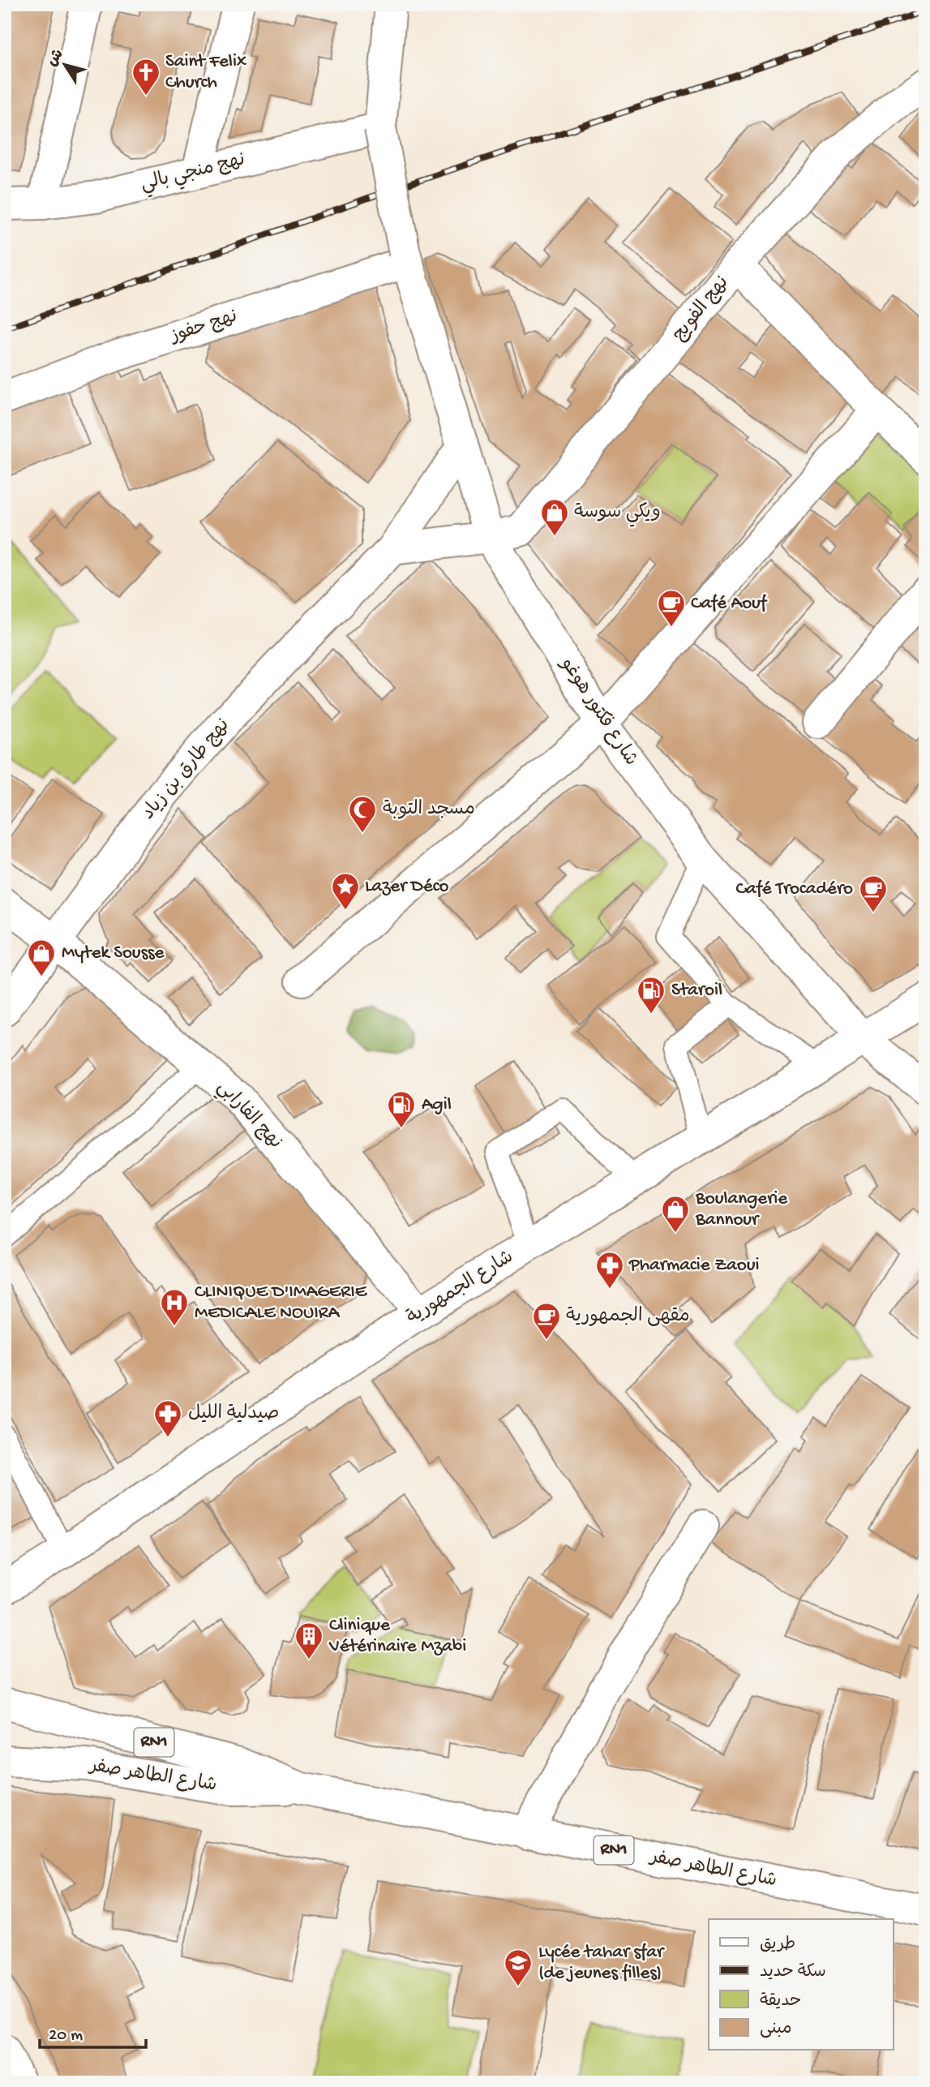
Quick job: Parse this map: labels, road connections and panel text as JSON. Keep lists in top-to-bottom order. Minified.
{"streets":{"street":["نهج منجي بالي","نهج الفويج","نهج حفوز","شارع فكتور هوغو","نهج طارق بن زياد","نهج الفارابي","شارع الجمهورية","RN1","شارع الطاهر صفر"]},"crossings":[["نهج منجي بالي","شارع فكتور هوغو"],["نهج الفويج","شارع فكتور هوغو"],["نهج حفوز","شارع فكتور هوغو"],["شارع فكتور هوغو","نهج طارق بن زياد"],["شارع فكتور هوغو","شارع الجمهورية"],["نهج طارق بن زياد","نهج الفارابي"],["نهج الفارابي","شارع الجمهورية"]],"places":{"church":["Saint Felix Church"],"shop":["ويكي سوسة","Mytek Sousse","Boulangerie Bannour"],"cafe":["Café Aouf","Café Trocadéro","مقهى الجمهورية"],"mosque":["مسجد التوبة"],"place":["Lazer Déco"],"fuel station":["Staroil","Agil"],"pharmacy":["Pharmacie Zaoui","صيدلية الليل"],"hospital":["CLINIQUE D'IMAGERIE MEDICALE NOUIRA"],"building":["Clinique Vétérinaire Mzabi"],"school or university":["Lycée tahar sfar (de jeunes filles)"]},"legend":["طريق","سكة حديد","حديقة","مبنى"],"scale_bar":"20 m","north":"top left"}
